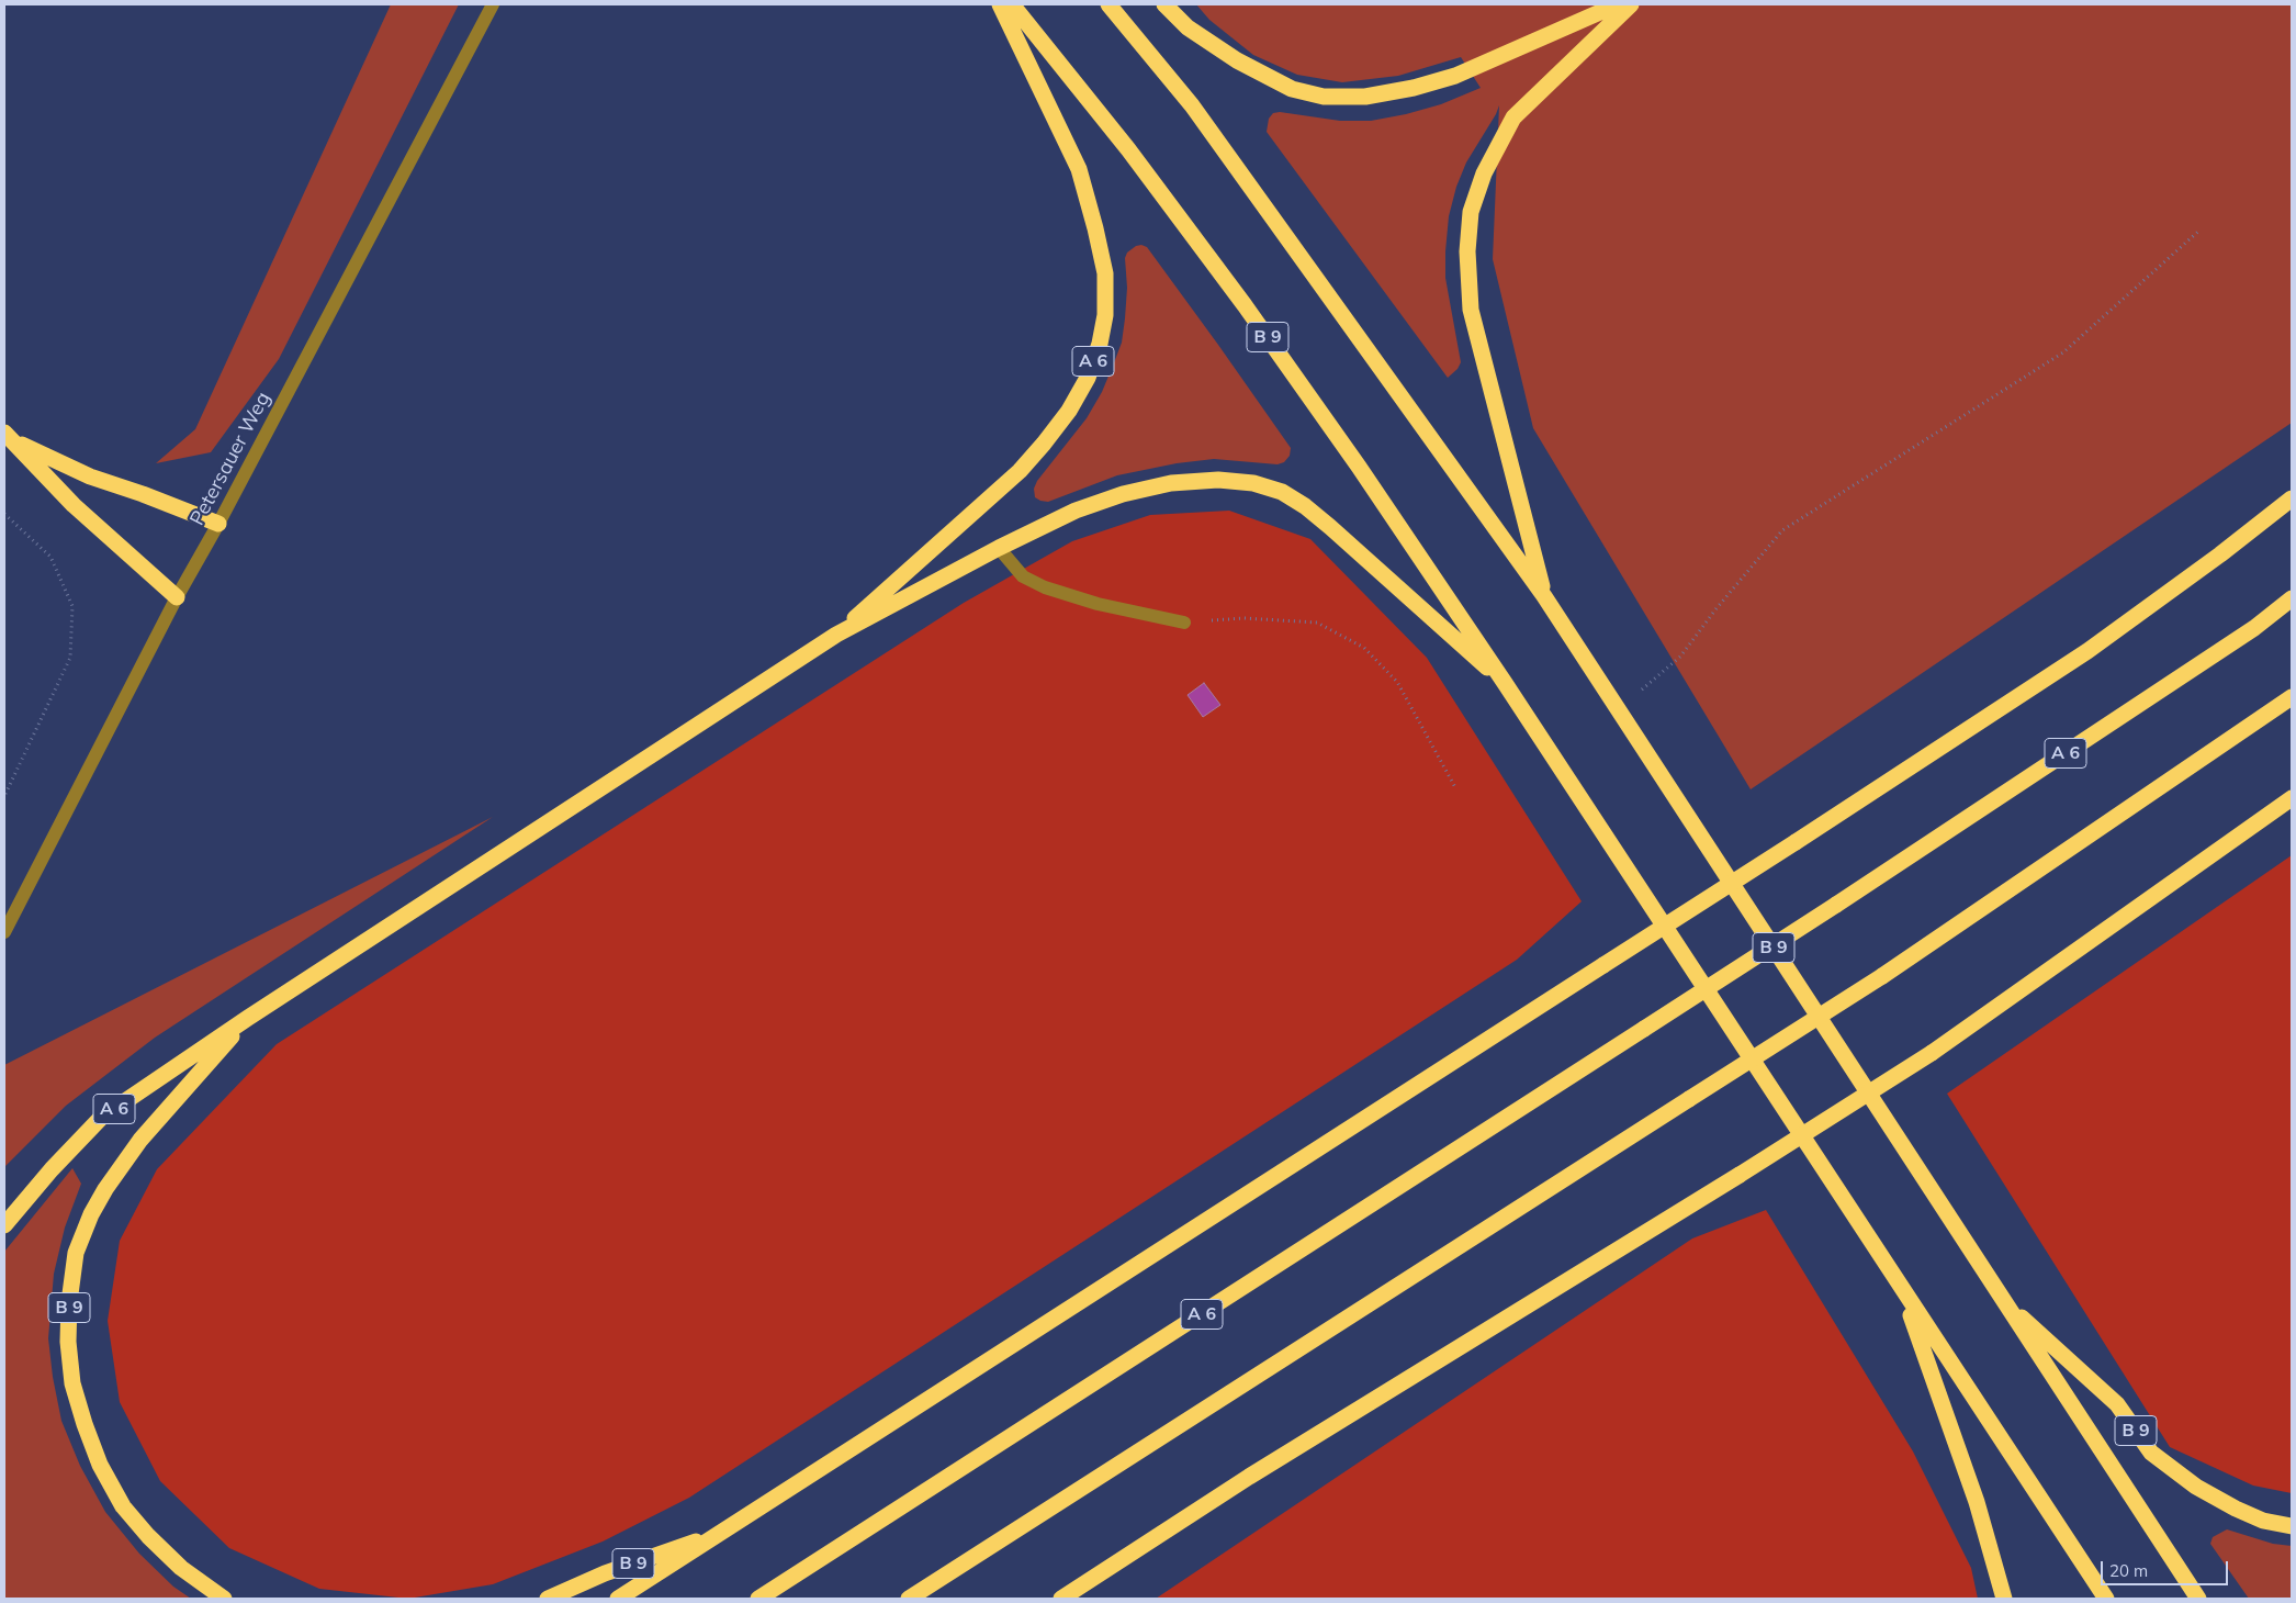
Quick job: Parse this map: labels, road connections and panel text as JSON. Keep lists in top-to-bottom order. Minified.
{"streets":{"highway":["B 9","A 6"],"street":["Petersauer Weg"]},"crossings":[["B 9","A 6"]],"scale_bar":"20 m"}
